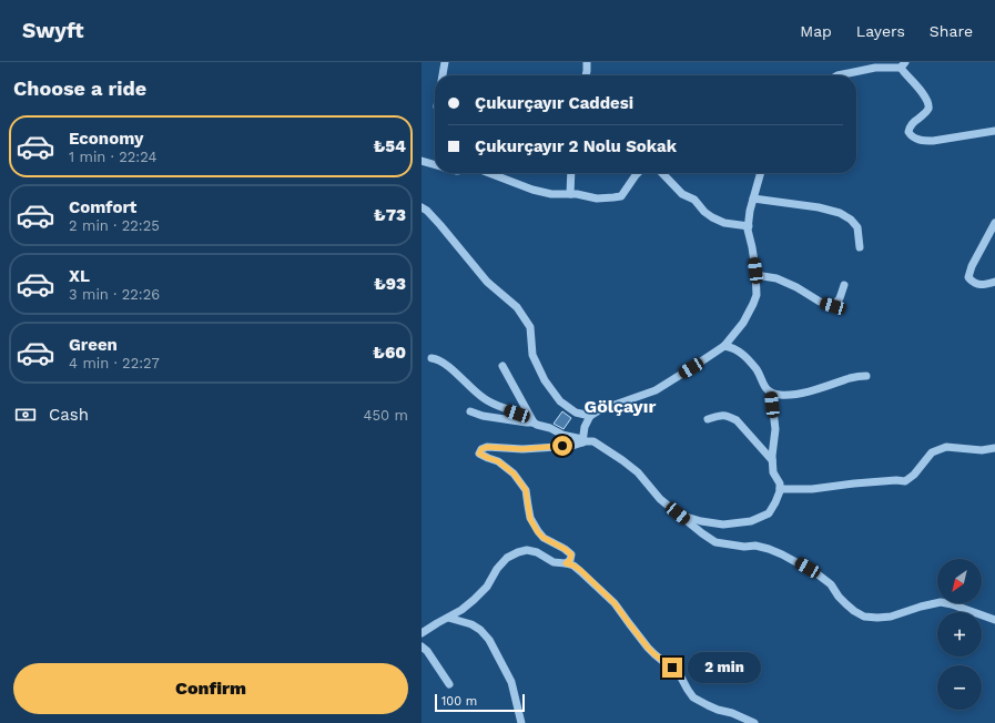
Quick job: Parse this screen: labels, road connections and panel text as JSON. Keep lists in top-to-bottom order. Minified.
{"districts":["Gölçayır"],"scale_bar":"100 m","north":"bottom left","page":{"header":"Swyft","nav":["Map","Layers","Share"],"heading":"Choose a ride","banner":["Çukurçayır Caddesi","Çukurçayır 2 Nolu Sokak"],"list":[{"name":"Economy","note":"1 min · 22:24","value":"₺54"},{"name":"Comfort","note":"2 min · 22:25","value":"₺73"},{"name":"XL","note":"3 min · 22:26","value":"₺93"},{"name":"Green","note":"4 min · 22:27","value":"₺60"}],"pay":["Cash","450 m"],"map_buttons":["+","−"],"bubble":"2 min","buttons":"Confirm","scale":"100 m"}}
